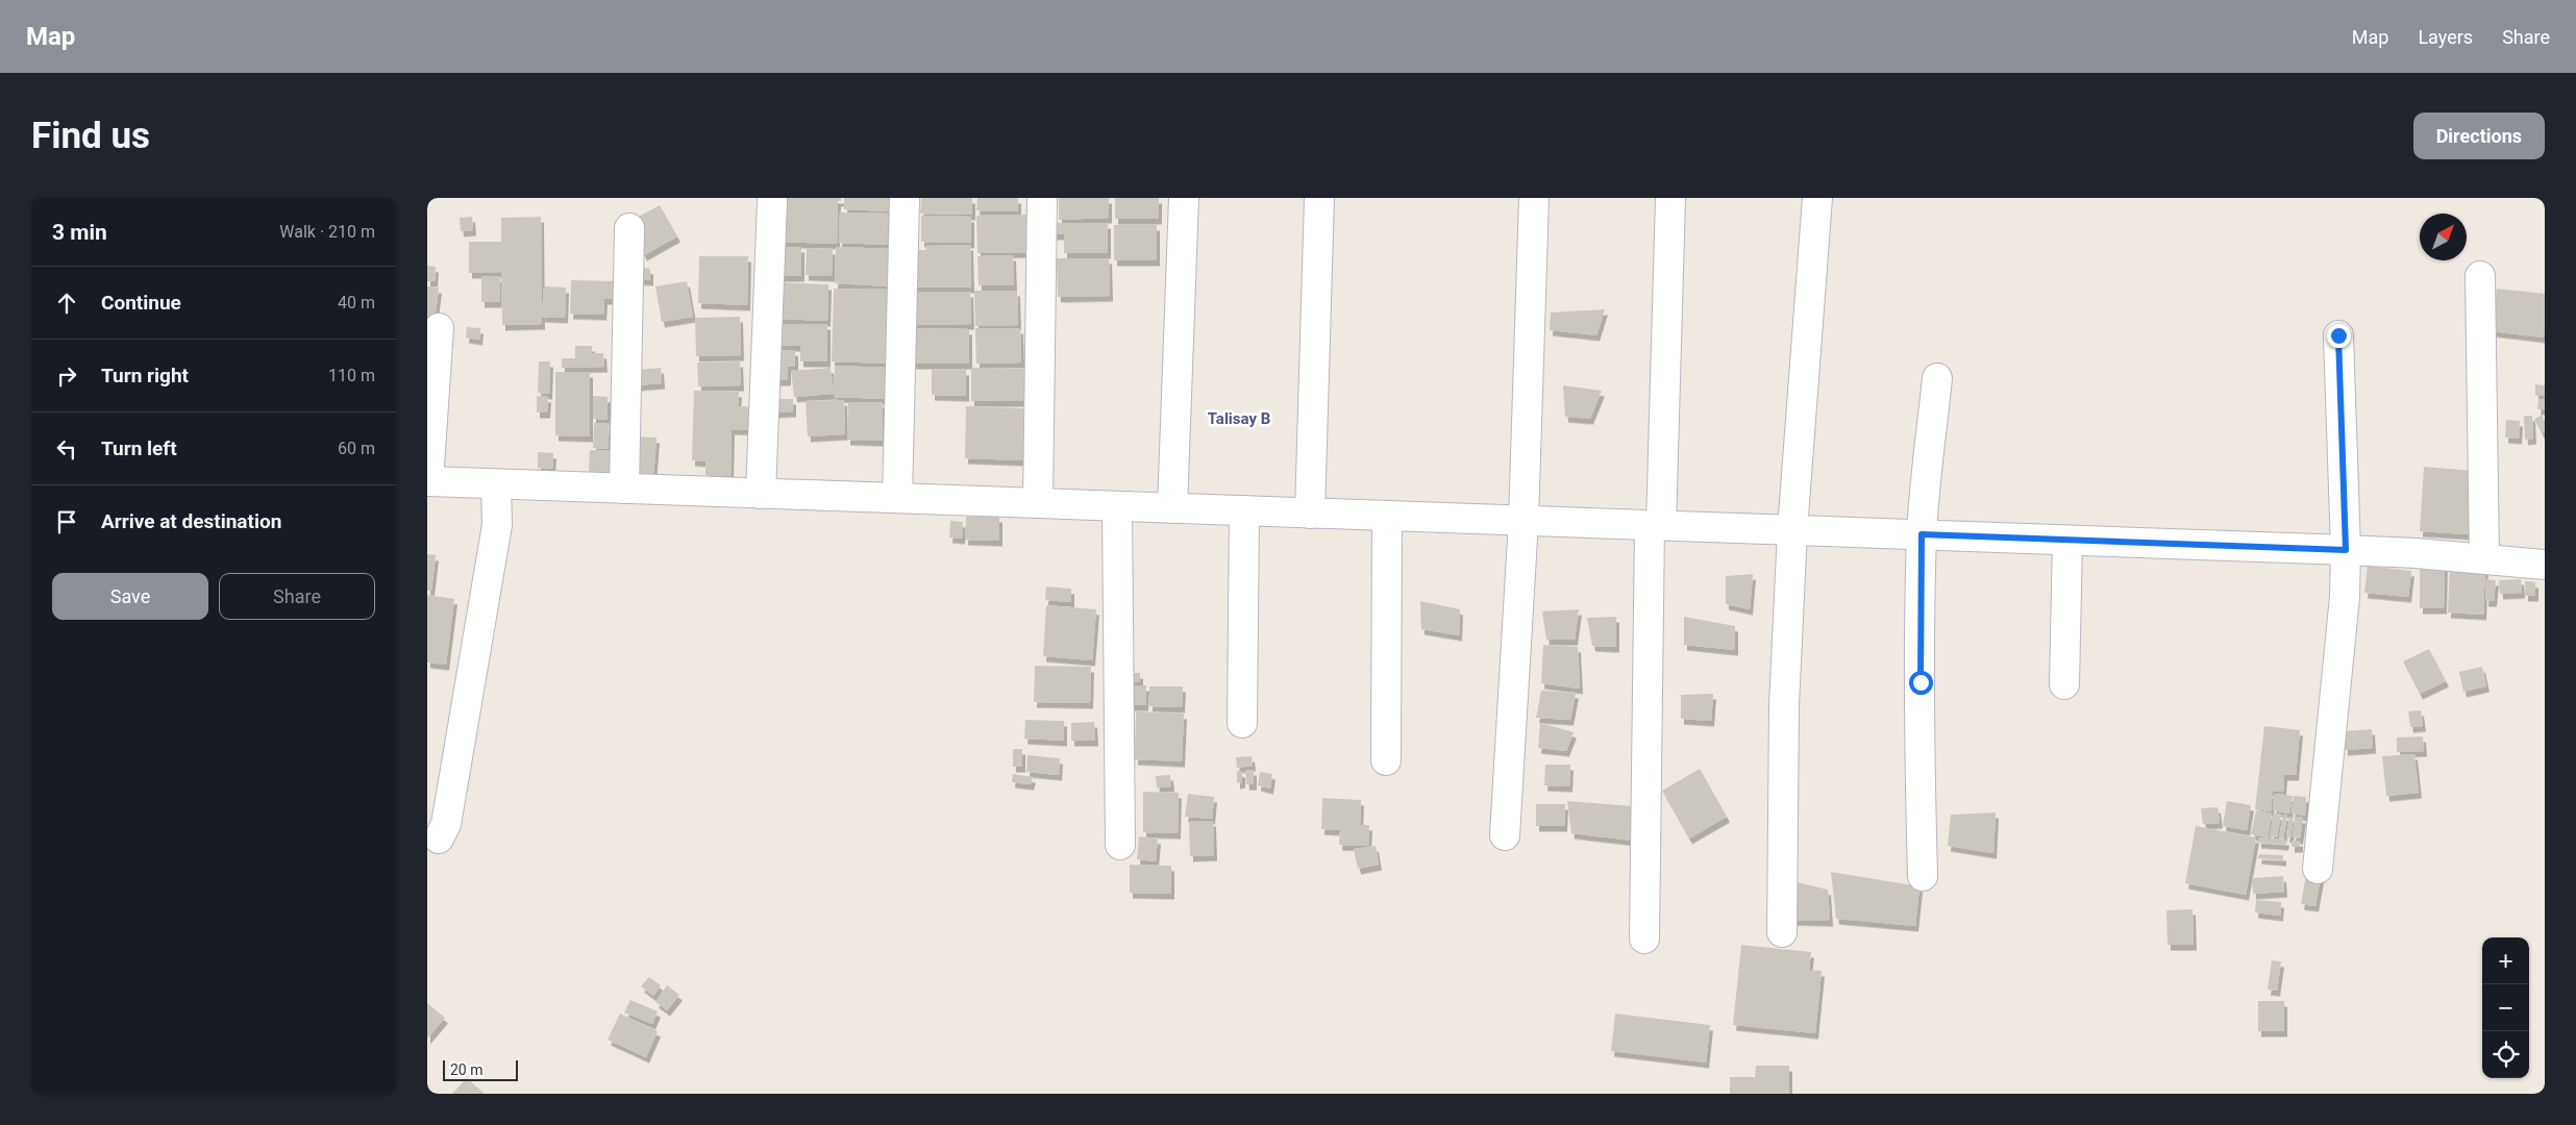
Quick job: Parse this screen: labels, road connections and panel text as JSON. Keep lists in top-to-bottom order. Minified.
{"districts":["Talisay B"],"scale_bar":"20 m","north":"top right","page":{"header":"Map","nav":["Map","Layers","Share"],"buttons":["Directions",["Save","Share"]],"title":"Find us","heading":["3 min","Walk · 210 m"],"list":[["Continue","40 m"],["Turn right","110 m"],["Turn left","60 m"],"Arrive at destination"],"map_buttons":["+","−"],"scale":"20 m"}}
